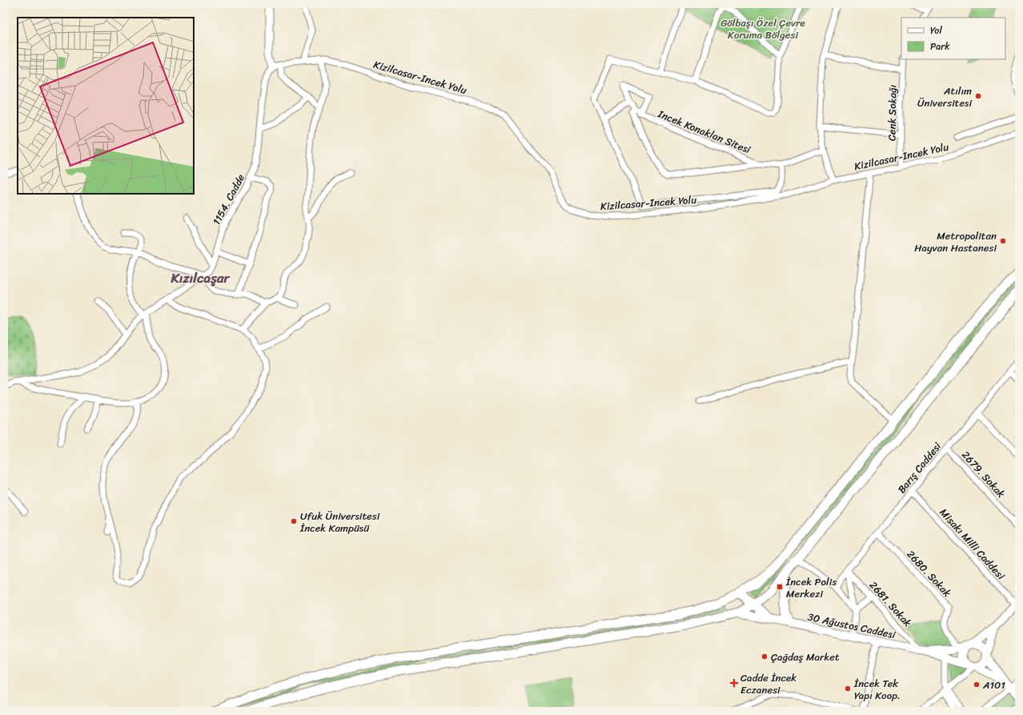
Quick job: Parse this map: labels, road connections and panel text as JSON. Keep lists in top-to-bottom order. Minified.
{"streets":{"main road":["30 Ağustos Caddesi"],"street":["Kizilcasar-Incek Yolu","Cenk Sokağı","Incek Konaklan Sitesi","1154. Cadde","Barış Caddesi","2679. Sokak","Misakı Milli Caddesi","2680. Sokak","2681. Sokak"]},"crossings":[["Kizilcasar-Incek Yolu","Cenk Sokağı"],["Kizilcasar-Incek Yolu","1154. Cadde"],["Barış Caddesi","2679. Sokak"],["Barış Caddesi","Misakı Milli Caddesi"],["Barış Caddesi","2680. Sokak"],["Barış Caddesi","2681. Sokak"],["2681. Sokak","30 Ağustos Caddesi"]],"districts":["Kızılcaşar"],"parks":["Gölbaşı Özel Çevre Koruma Bölgesi"],"places":{"other":["Atılım Üniversitesi","Metropolitan Hayvan Hastanesi","Ufuk Üniversitesi İncek Kampüsü","Çağdaş Market","A101","İncek Tek Yapı Koop."],"transit":["İncek Polis Merkezi"],"health":["Cadde İncek Eczanesi"]},"legend":["Yol","Park"]}
